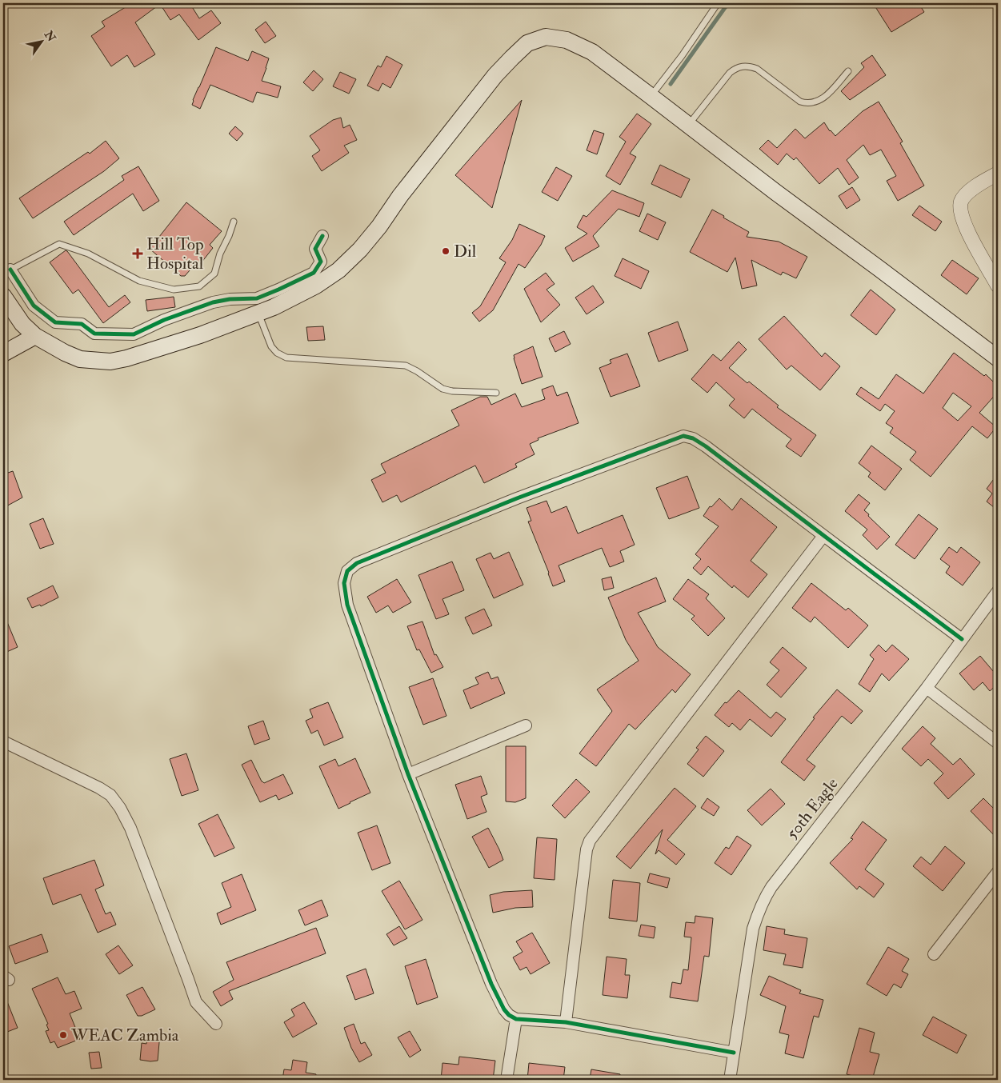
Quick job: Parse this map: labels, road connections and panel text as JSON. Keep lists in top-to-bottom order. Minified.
{"streets":{"street":["50th Eagle"]},"places":{"other":["Dil","WEAC Zambia"],"health":["Hill Top Hospital"]},"north":"top right"}
